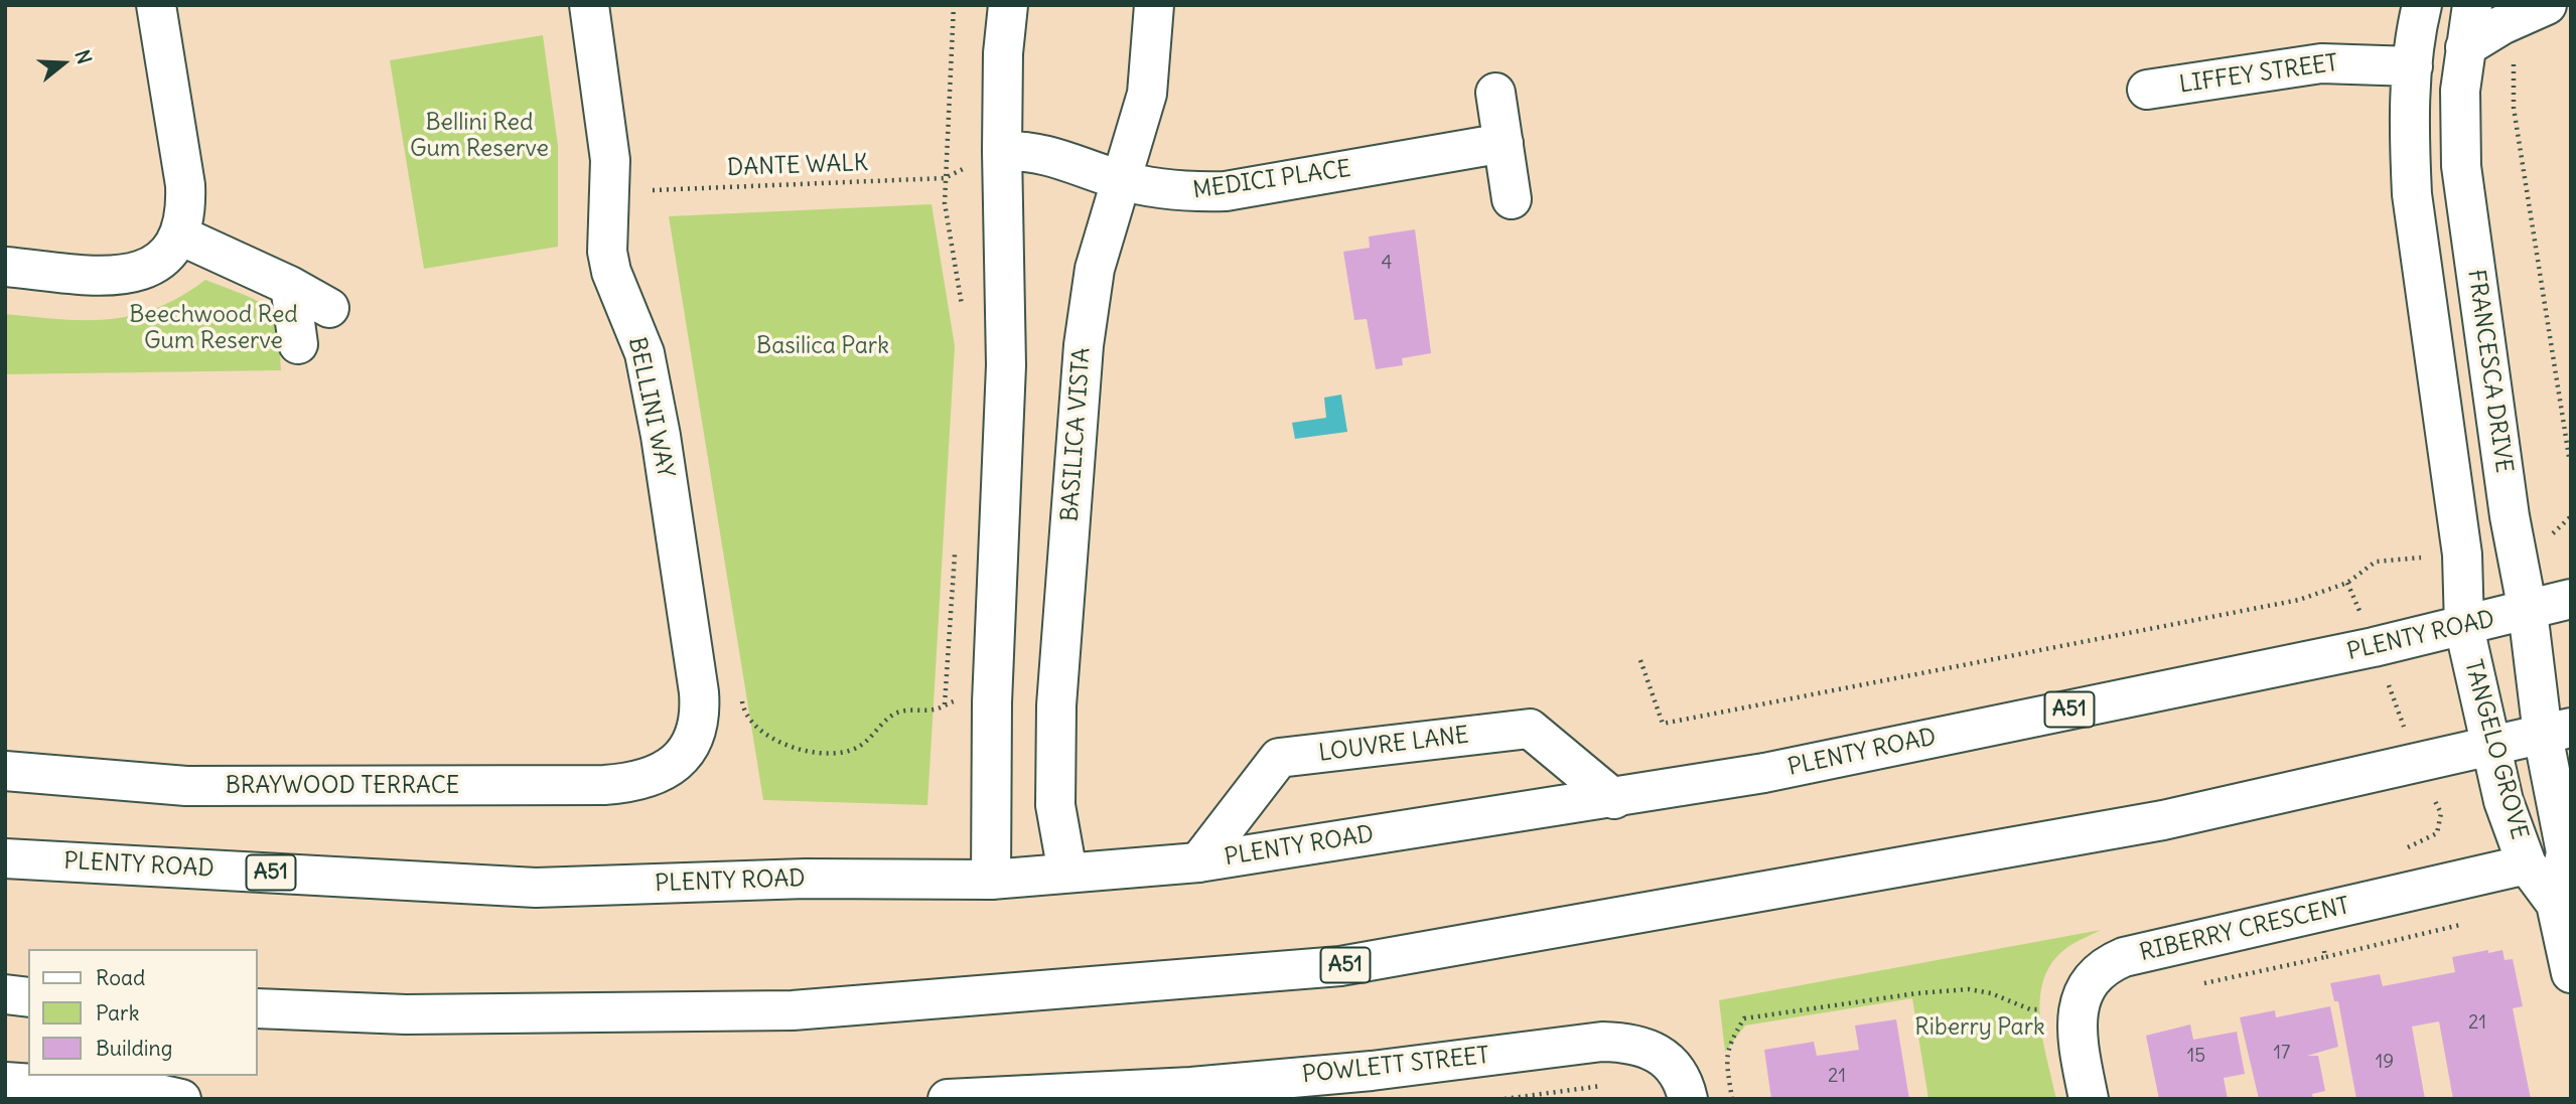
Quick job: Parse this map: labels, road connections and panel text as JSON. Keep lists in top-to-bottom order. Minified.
{"streets":{"main road":["LIFFEY STREET","MEDICI PLACE","FRANCESCA DRIVE","BELLINI WAY","BASILICA VISTA","PLENTY ROAD","A51","LOUVRE LANE","TANGELO GROVE","BRAYWOOD TERRACE","RIBERRY CRESCENT","POWLETT STREET"],"path":["DANTE WALK"]},"crossings":[["MEDICI PLACE","BASILICA VISTA"],["FRANCESCA DRIVE","PLENTY ROAD"],["FRANCESCA DRIVE","A51"],["FRANCESCA DRIVE","TANGELO GROVE"],["BELLINI WAY","BRAYWOOD TERRACE"],["BASILICA VISTA","PLENTY ROAD"],["PLENTY ROAD","LOUVRE LANE"],["PLENTY ROAD","TANGELO GROVE"],["A51","TANGELO GROVE"],["TANGELO GROVE","RIBERRY CRESCENT"]],"parks":["Bellini Red Gum Reserve","Beechwood Red Gum Reserve","Basilica Park","Riberry Park"],"house_numbers":["4","21","17","15","19","21"],"legend":["Road","Park","Building"],"north":"right"}
